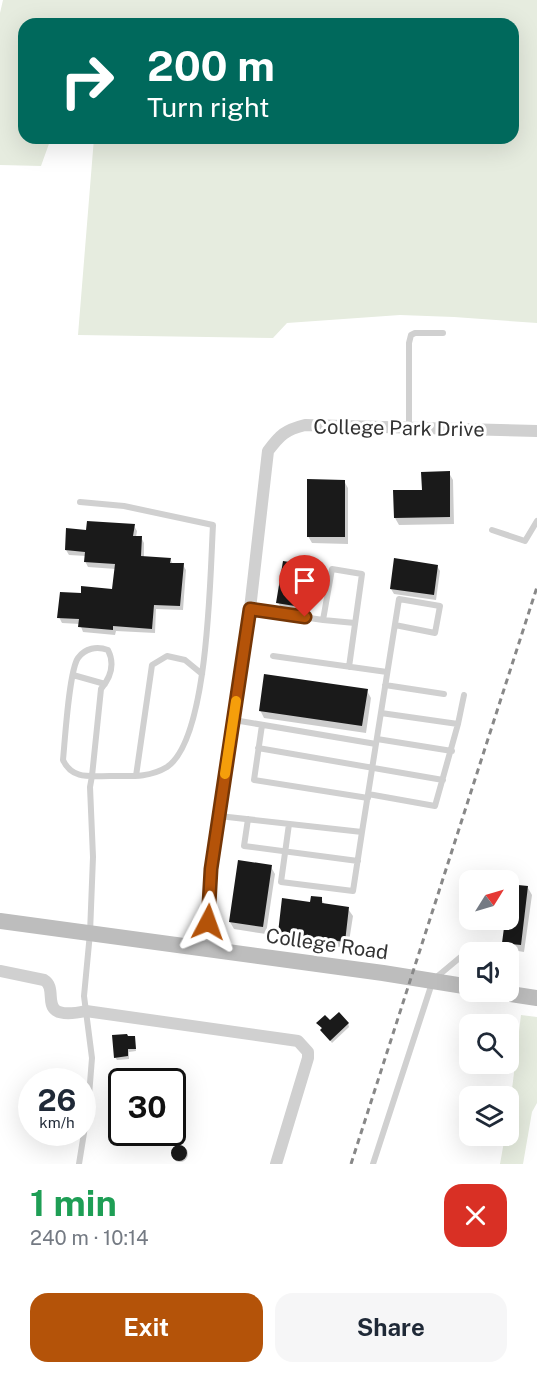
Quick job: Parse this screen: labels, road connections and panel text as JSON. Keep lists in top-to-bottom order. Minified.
{"streets":{"street":["College Park Drive","College Road"]},"crossings":[["College Park Drive","College Road"]],"north":"top right","page":{"turn":["200 m","Turn right"],"speed":"26 km/h","limit":"30","heading":["1 min","240 m · 10:14"],"buttons":["Exit","Share"]}}
